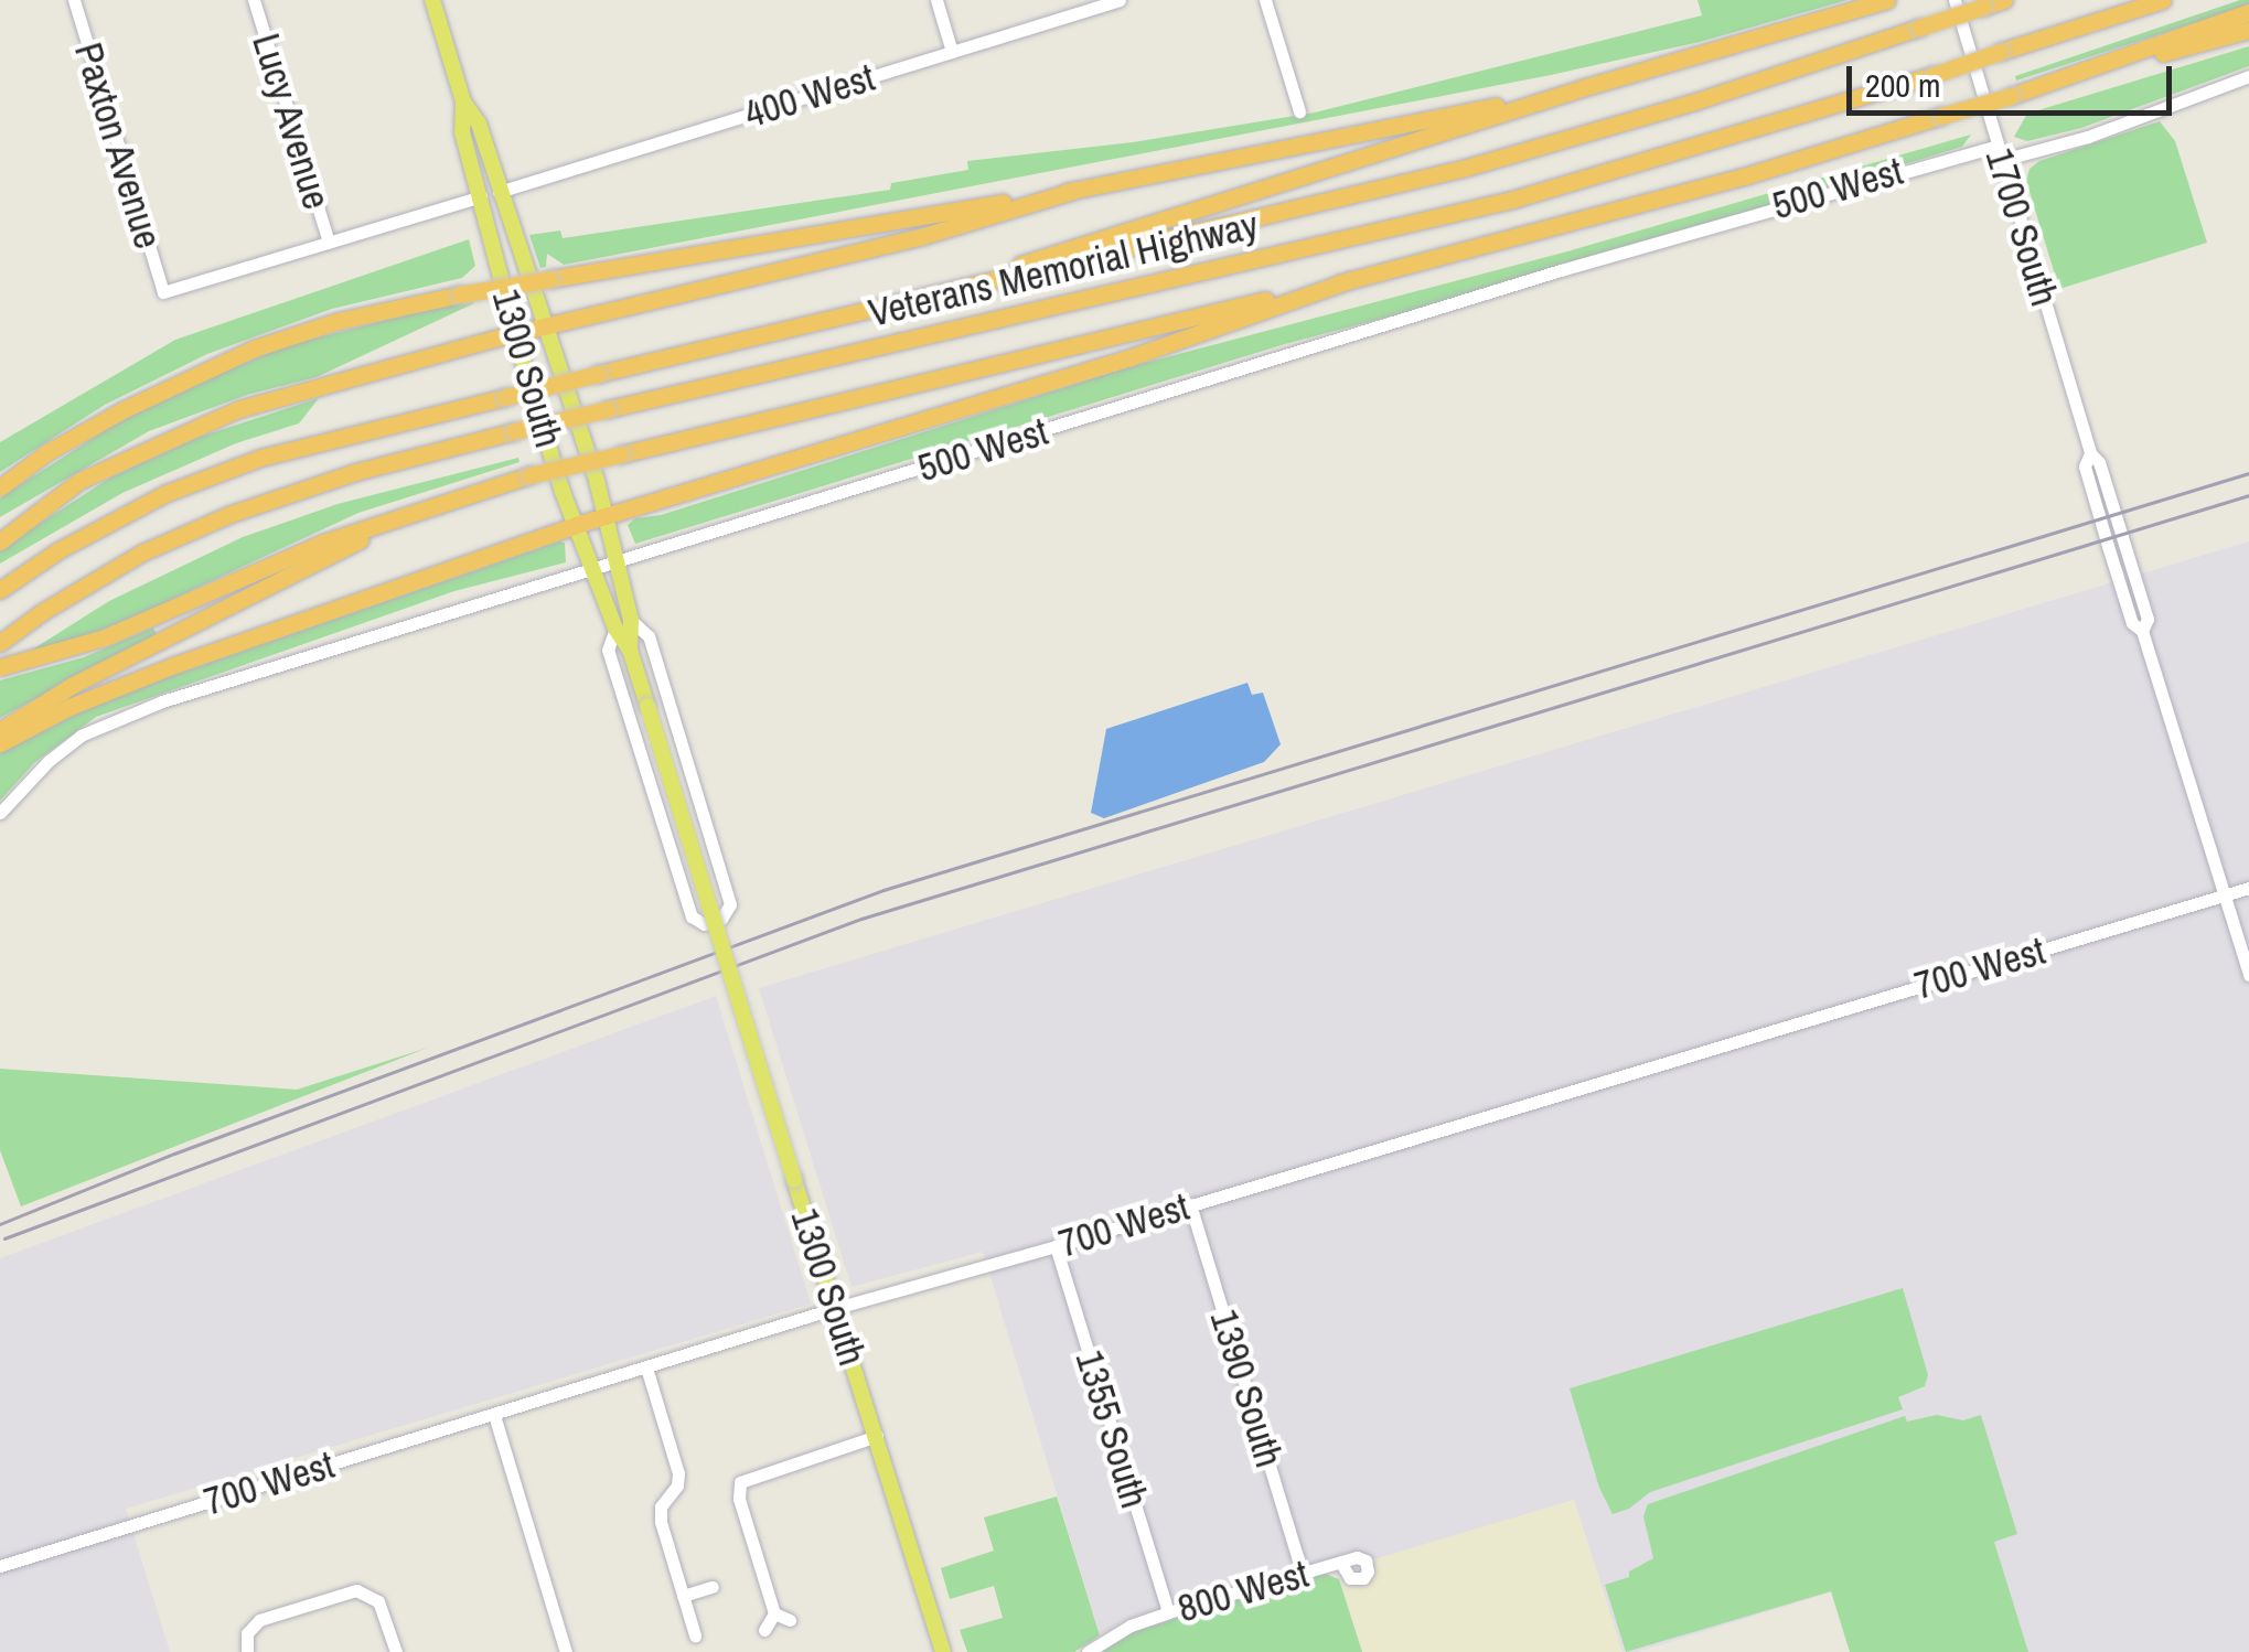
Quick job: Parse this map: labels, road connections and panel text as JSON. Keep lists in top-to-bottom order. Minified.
{"streets":{"highway":["Veterans Memorial Highway"],"main road":["1300 South"],"street":["400 West","Lucy Avenue","Paxton Avenue","500 West","1700 South","700 West","1390 South","1355 South","800 West"]},"crossings":[["400 West","1300 South"],["Lucy Avenue","Paxton Avenue"],["500 West","1700 South"],["500 West","1300 South"],["1700 South","700 West"],["1300 South","700 West"],["700 West","1390 South"],["700 West","1355 South"],["1390 South","800 West"],["1355 South","800 West"]],"scale_bar":"200 m"}
